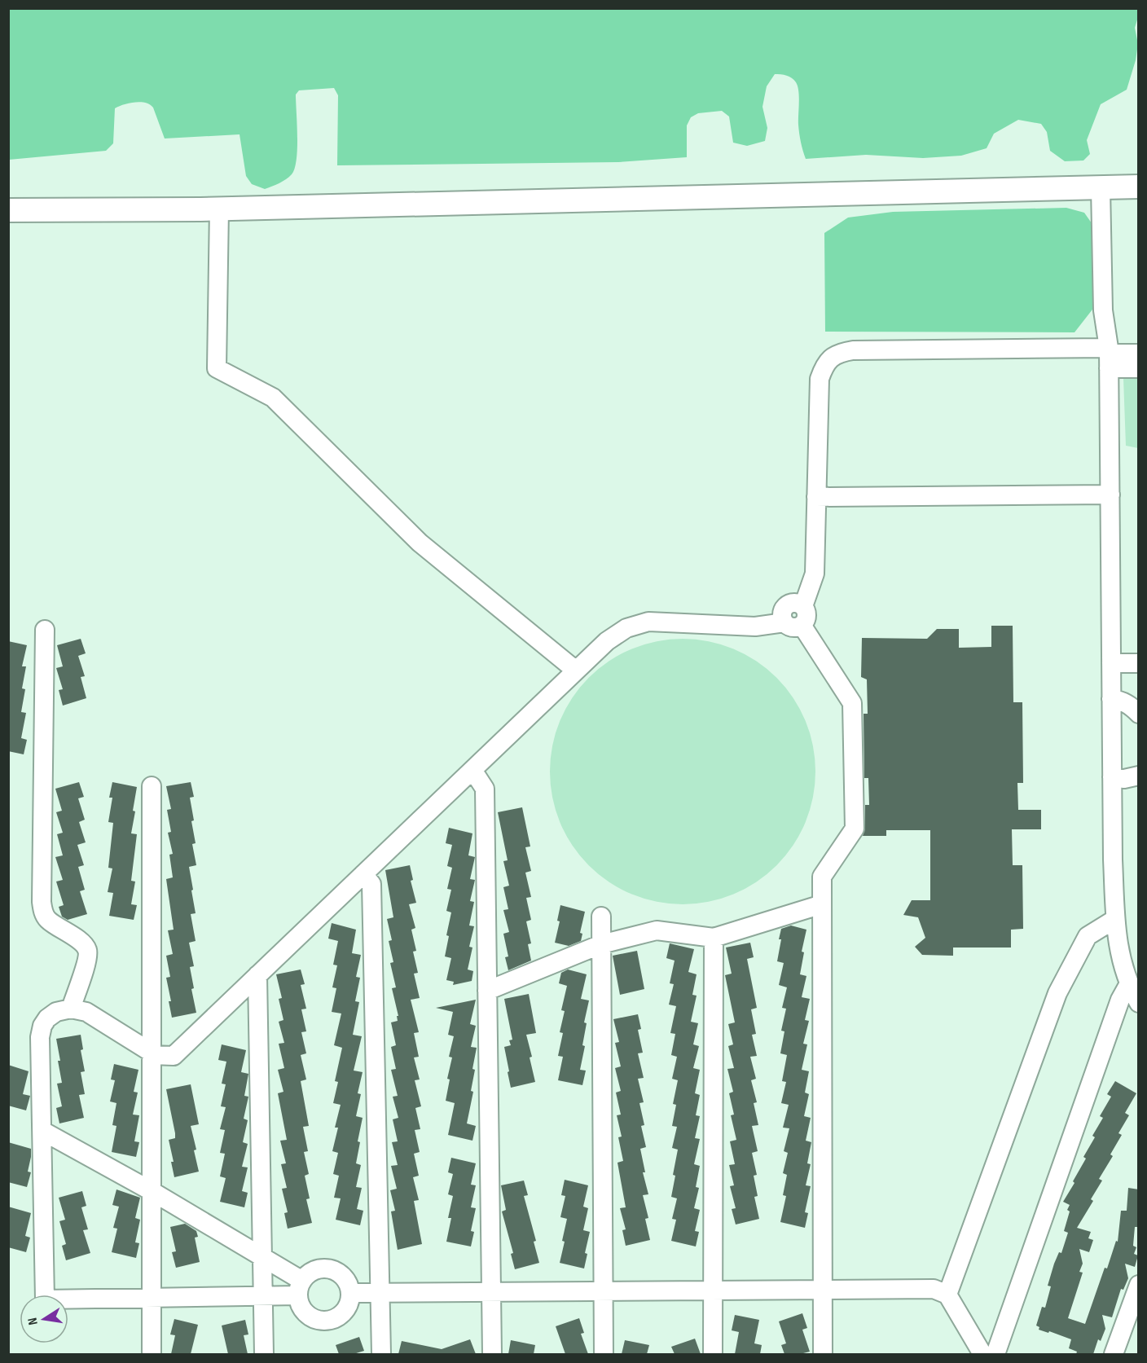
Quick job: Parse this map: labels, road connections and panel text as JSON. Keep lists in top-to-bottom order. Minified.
{"north":"left"}
